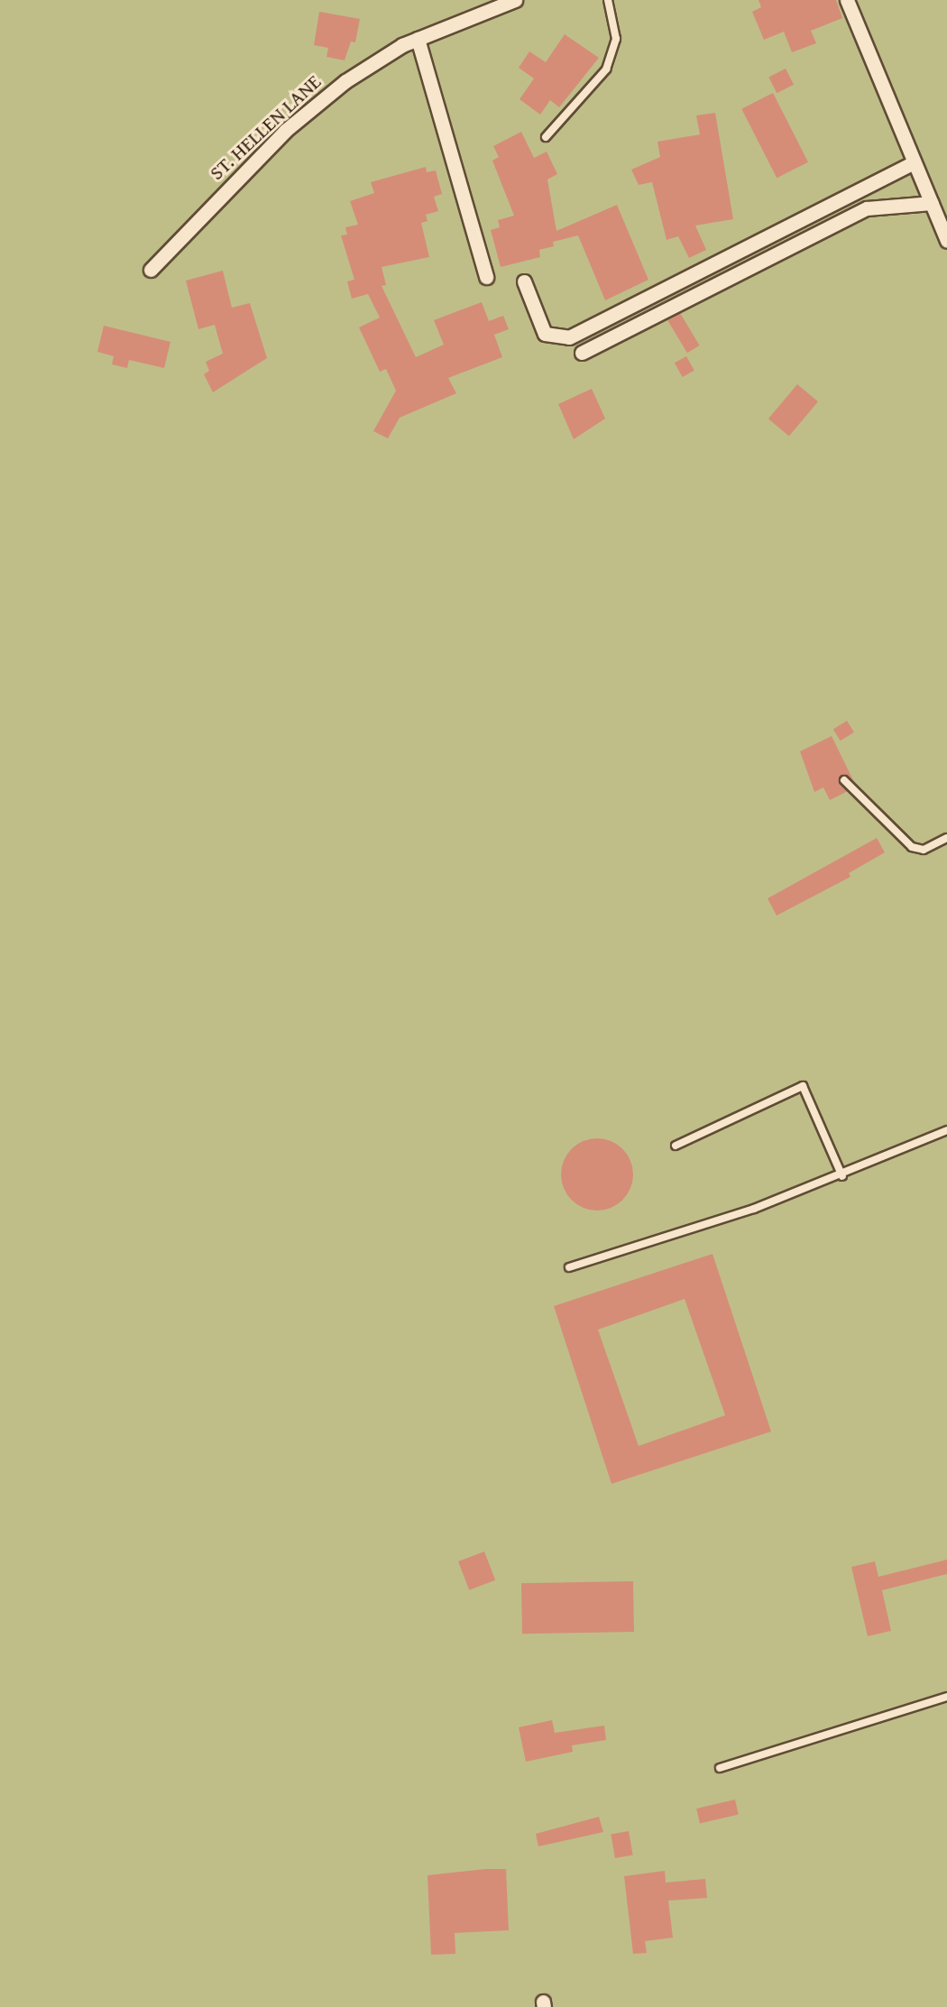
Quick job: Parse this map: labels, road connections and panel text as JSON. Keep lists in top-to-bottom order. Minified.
{"streets":{"street":["ST. HELLEN LANE"]}}
